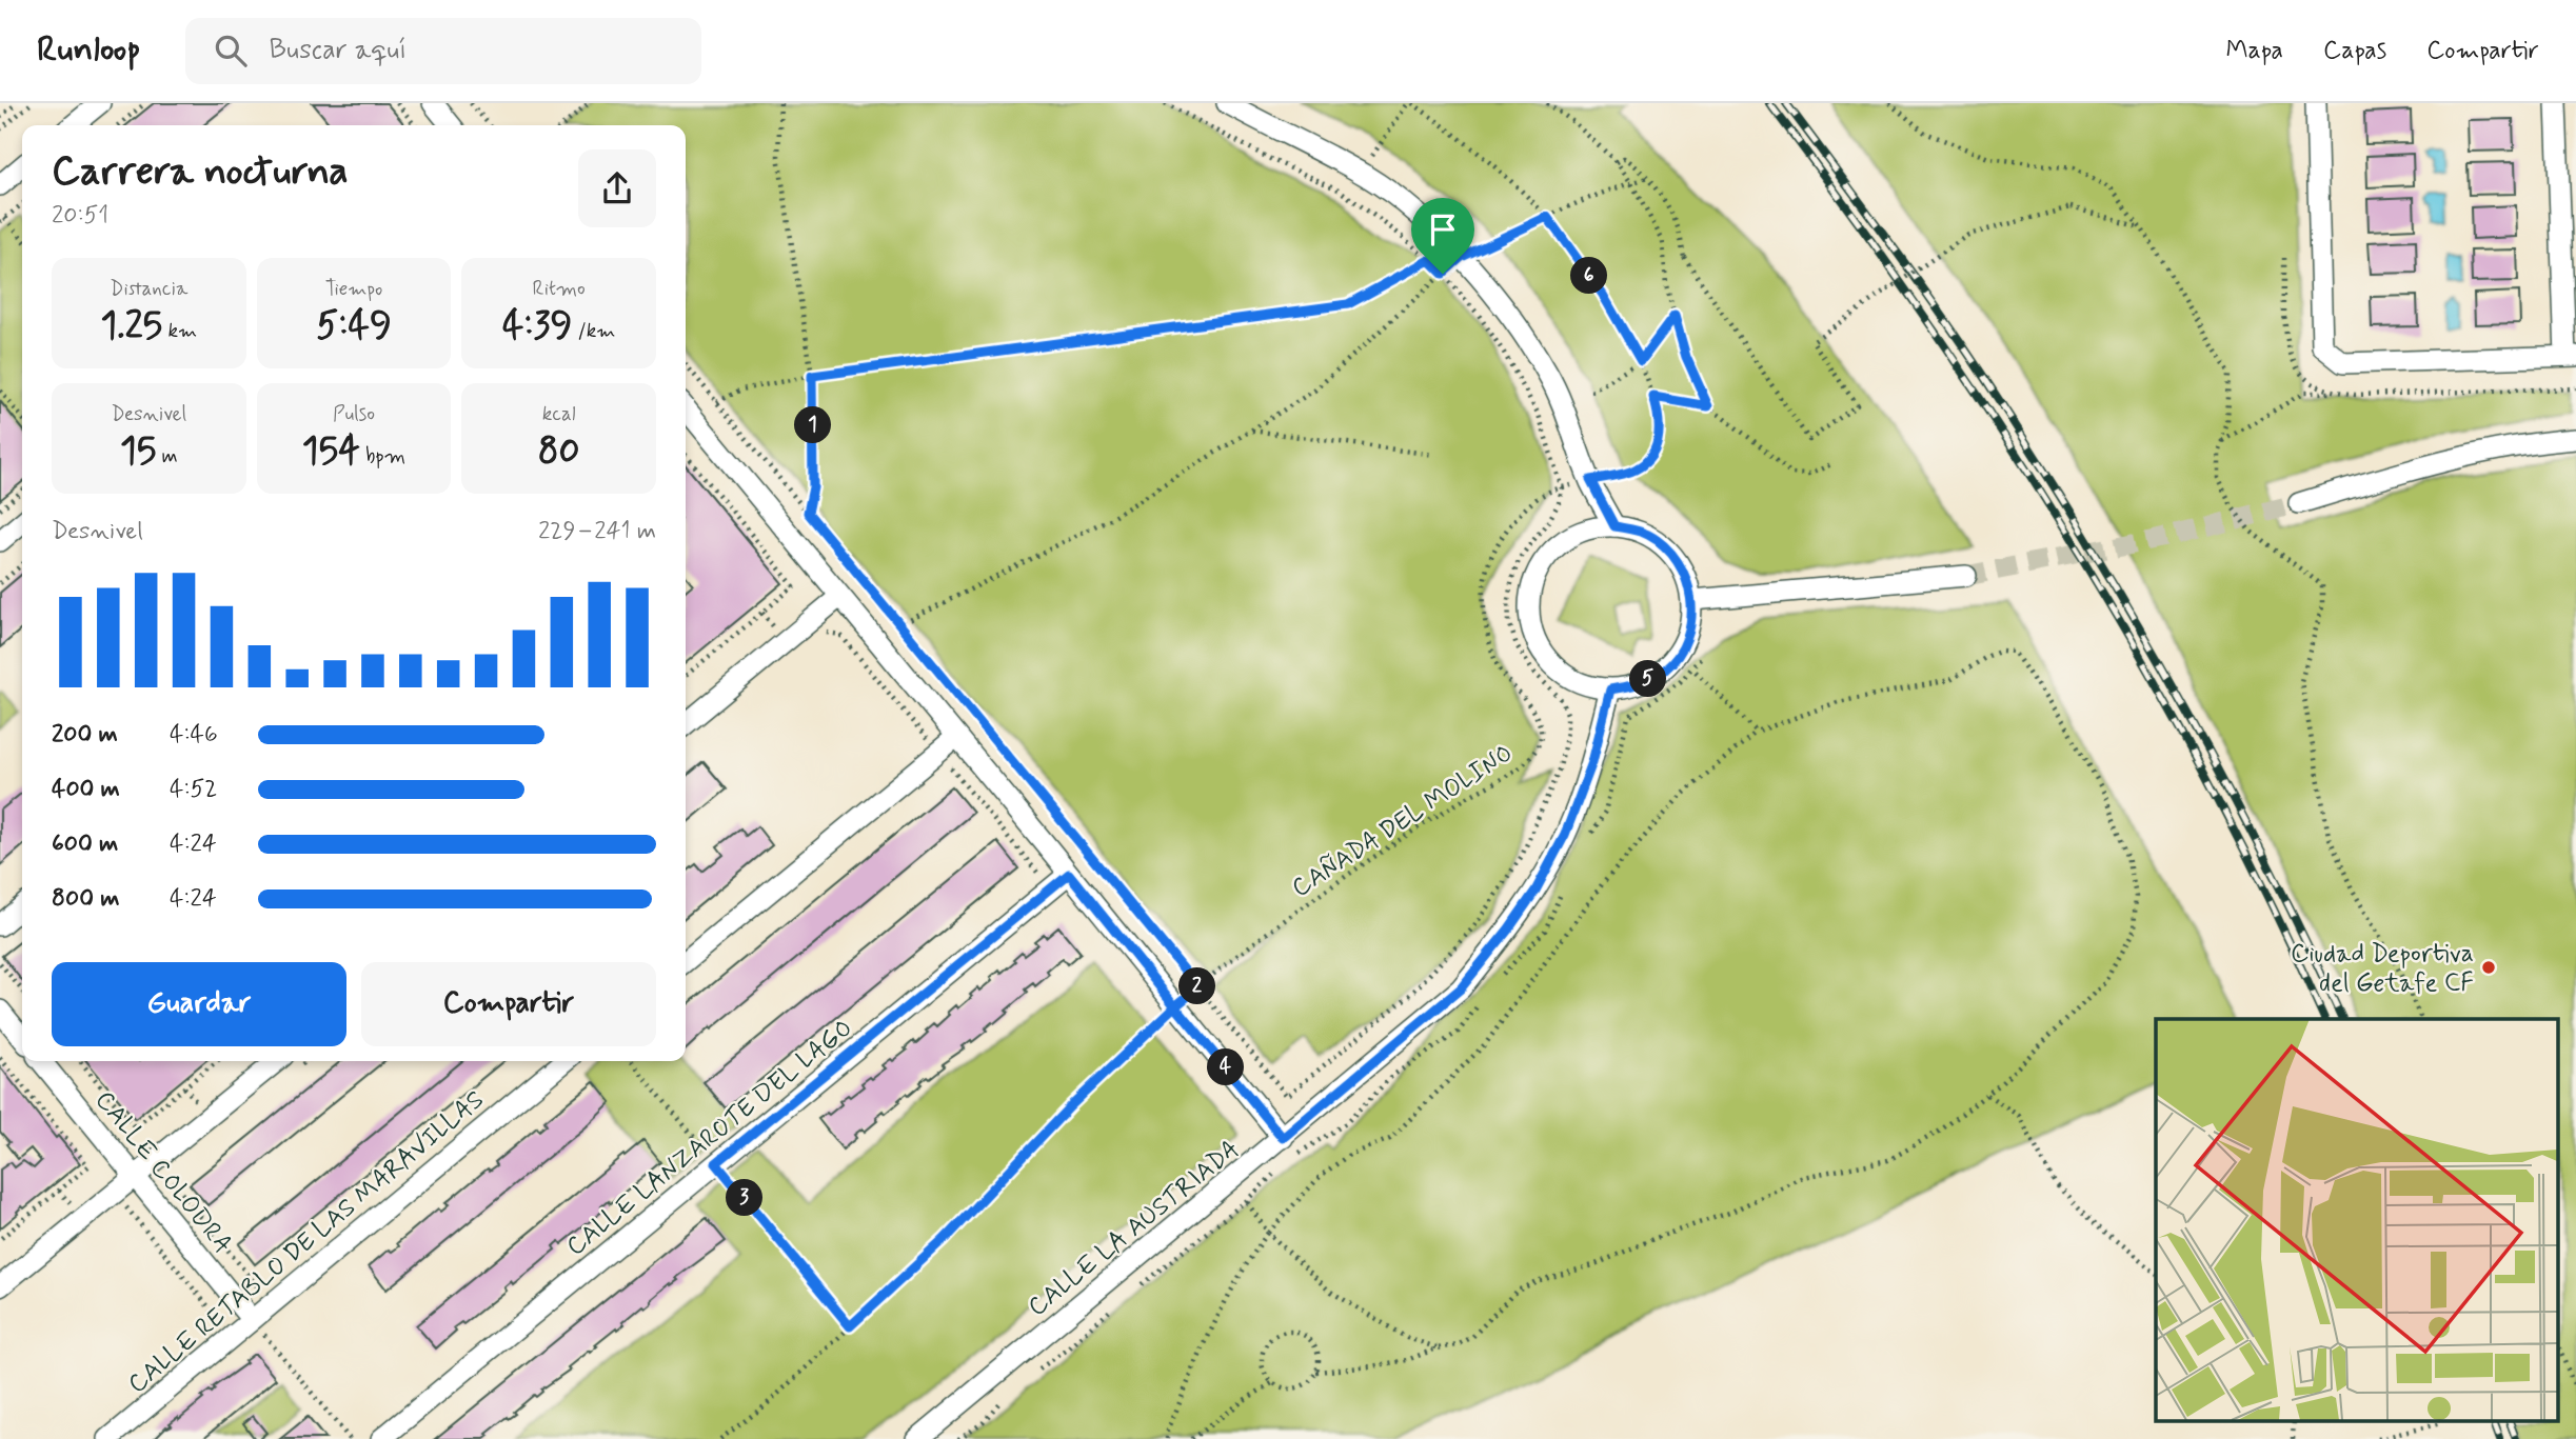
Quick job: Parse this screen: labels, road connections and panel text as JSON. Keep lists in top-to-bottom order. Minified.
{"streets":{"street":["CALLE LANZAROTE DEL LAGO","CALLE COLODRA","CALLE LA AUSTRIADA","CALLE RETABLO DE LAS MARAVILLAS"],"path":["CAÑADA DEL MOLINO"]},"crossings":[["CALLE COLODRA","CALLE RETABLO DE LAS MARAVILLAS"]],"places":["Ciudad Deportiva del Getafe CF"],"page":{"header":"Runloop","search":"Buscar aquí","nav":["Mapa","Capas","Compartir"],"heading":["Carrera nocturna","20:51"],"stats":[["Distancia","1.25 km"],["Tiempo","5:49"],["Ritmo","4:39 /km"],["Desnivel","15 m"],["Pulso","154 bpm"],["kcal","80"]],"pins":["6","1","5","2","4","3"],"chart":["Desnivel","229–241 m"],"list":[{"name":"200 m","note":"4:46"},{"name":"400 m","note":"4:52"},{"name":"600 m","note":"4:24"},{"name":"800 m","note":"4:24"}],"buttons":["Guardar","Compartir"]}}
